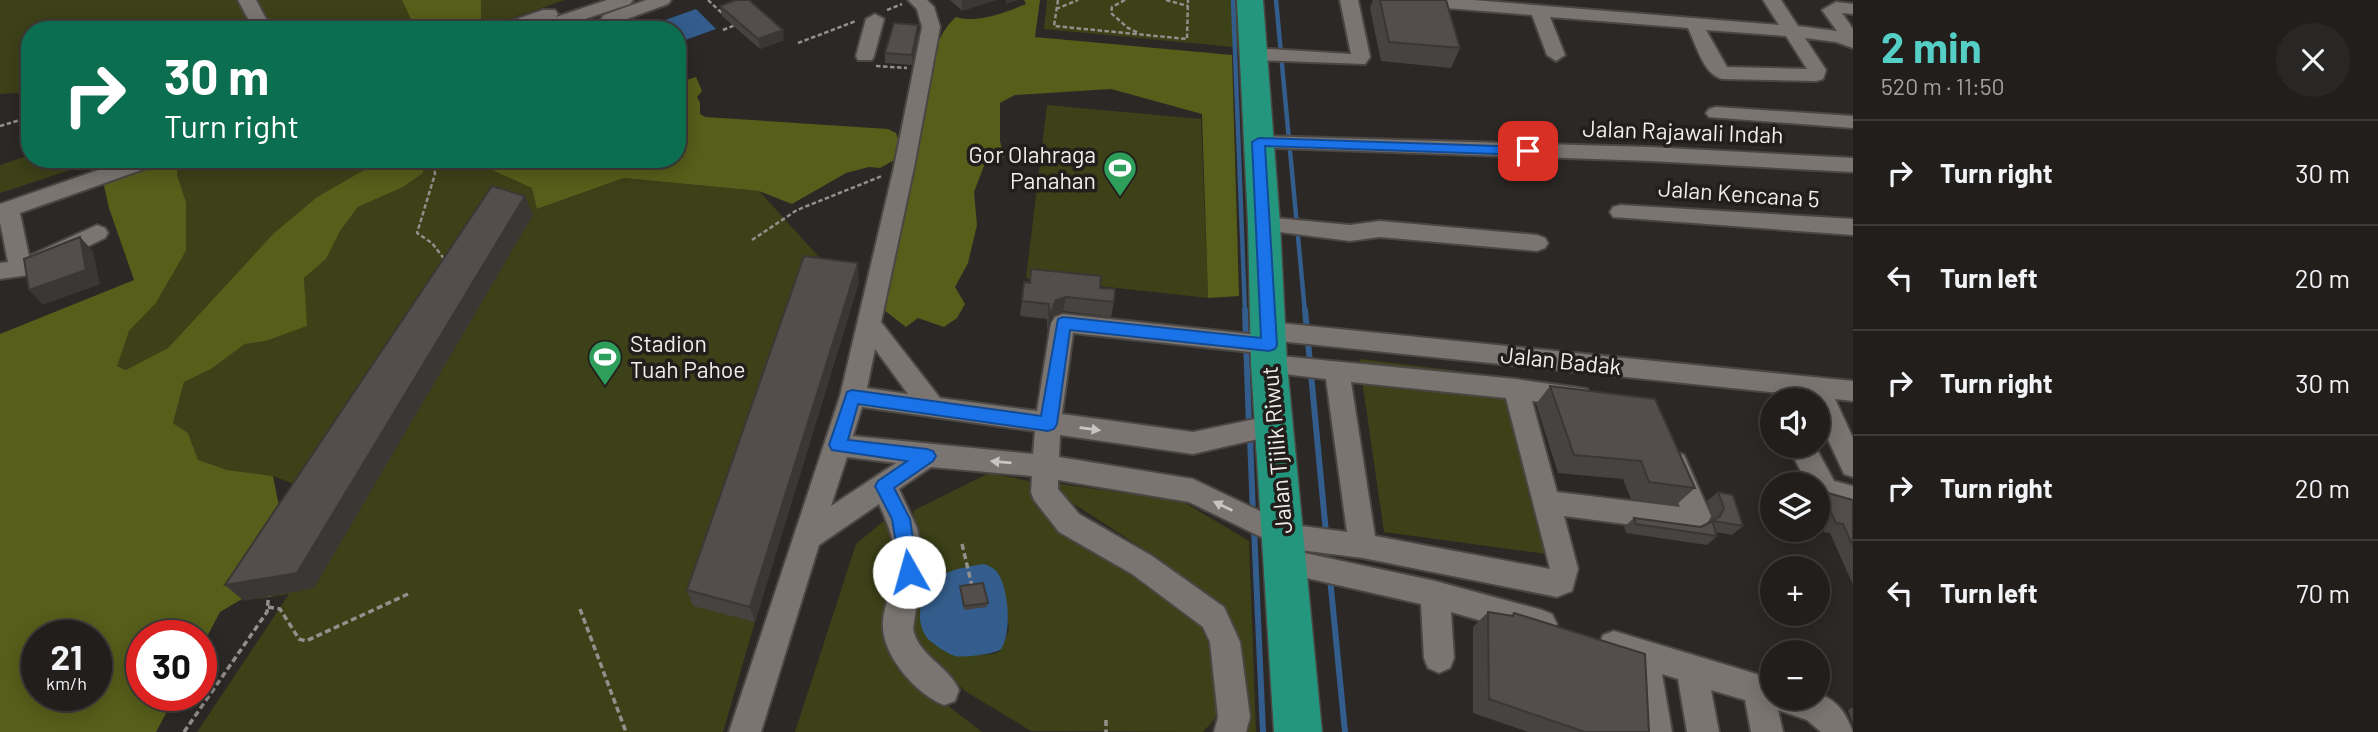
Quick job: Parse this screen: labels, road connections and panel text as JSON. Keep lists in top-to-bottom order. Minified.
{"streets":{"highway":["Jalan Tjilik Riwut"],"street":["Jalan Rajawali Indah","Jalan Kencana 5","Jalan Badak"]},"crossings":[["Jalan Rajawali Indah","Jalan Tjilik Riwut"],["Jalan Badak","Jalan Tjilik Riwut"]],"places":{"sports":["Gor Olahraga Panahan","Stadion Tuah Pahoe"]},"page":{"heading":["2 min","520 m · 11:50"],"turn":["30 m","Turn right"],"list":[{"name":"Turn right","value":"30 m"},{"name":"Turn left","value":"20 m"},{"name":"Turn right","value":"30 m"},{"name":"Turn right","value":"20 m"},{"name":"Turn left","value":"70 m"}],"map_buttons":["+","−"],"speed":"21 km/h","limit":"30"}}
